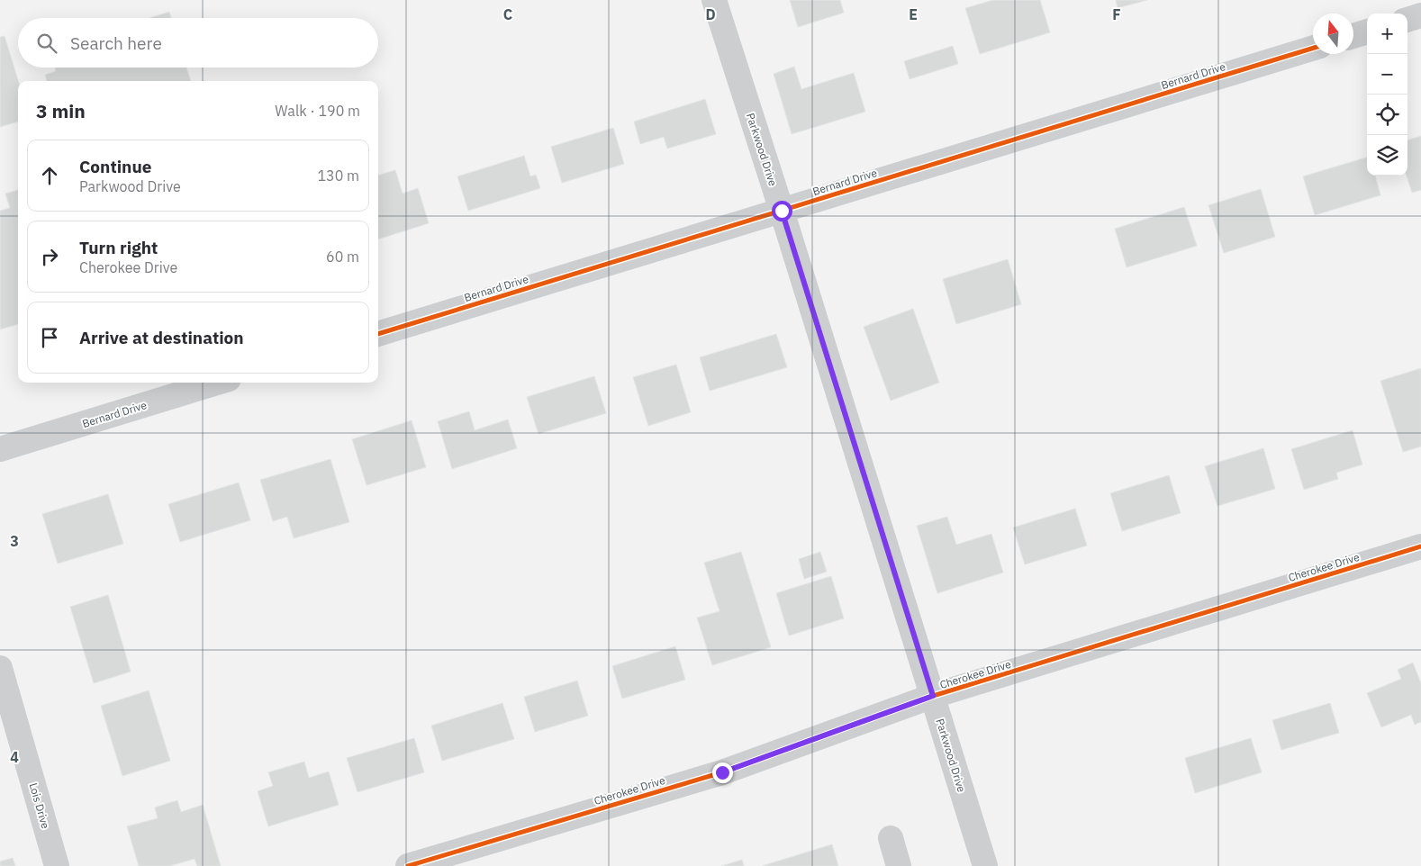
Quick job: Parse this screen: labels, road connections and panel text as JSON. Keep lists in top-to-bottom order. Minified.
{"streets":{"street":["Bernard Drive","Parkwood Drive","Cherokee Drive","Lois Drive"]},"crossings":[["Bernard Drive","Parkwood Drive"],["Parkwood Drive","Cherokee Drive"]],"north":"top","page":{"map_buttons":["+","−"],"search":"Search here","heading":["3 min","Walk · 190 m"],"list":[["Continue","Parkwood Drive","130 m"],["Turn right","Cherokee Drive","60 m"],"Arrive at destination"]},"grid":{"columns":["C","D","E","F"],"rows":["3","4"]}}
